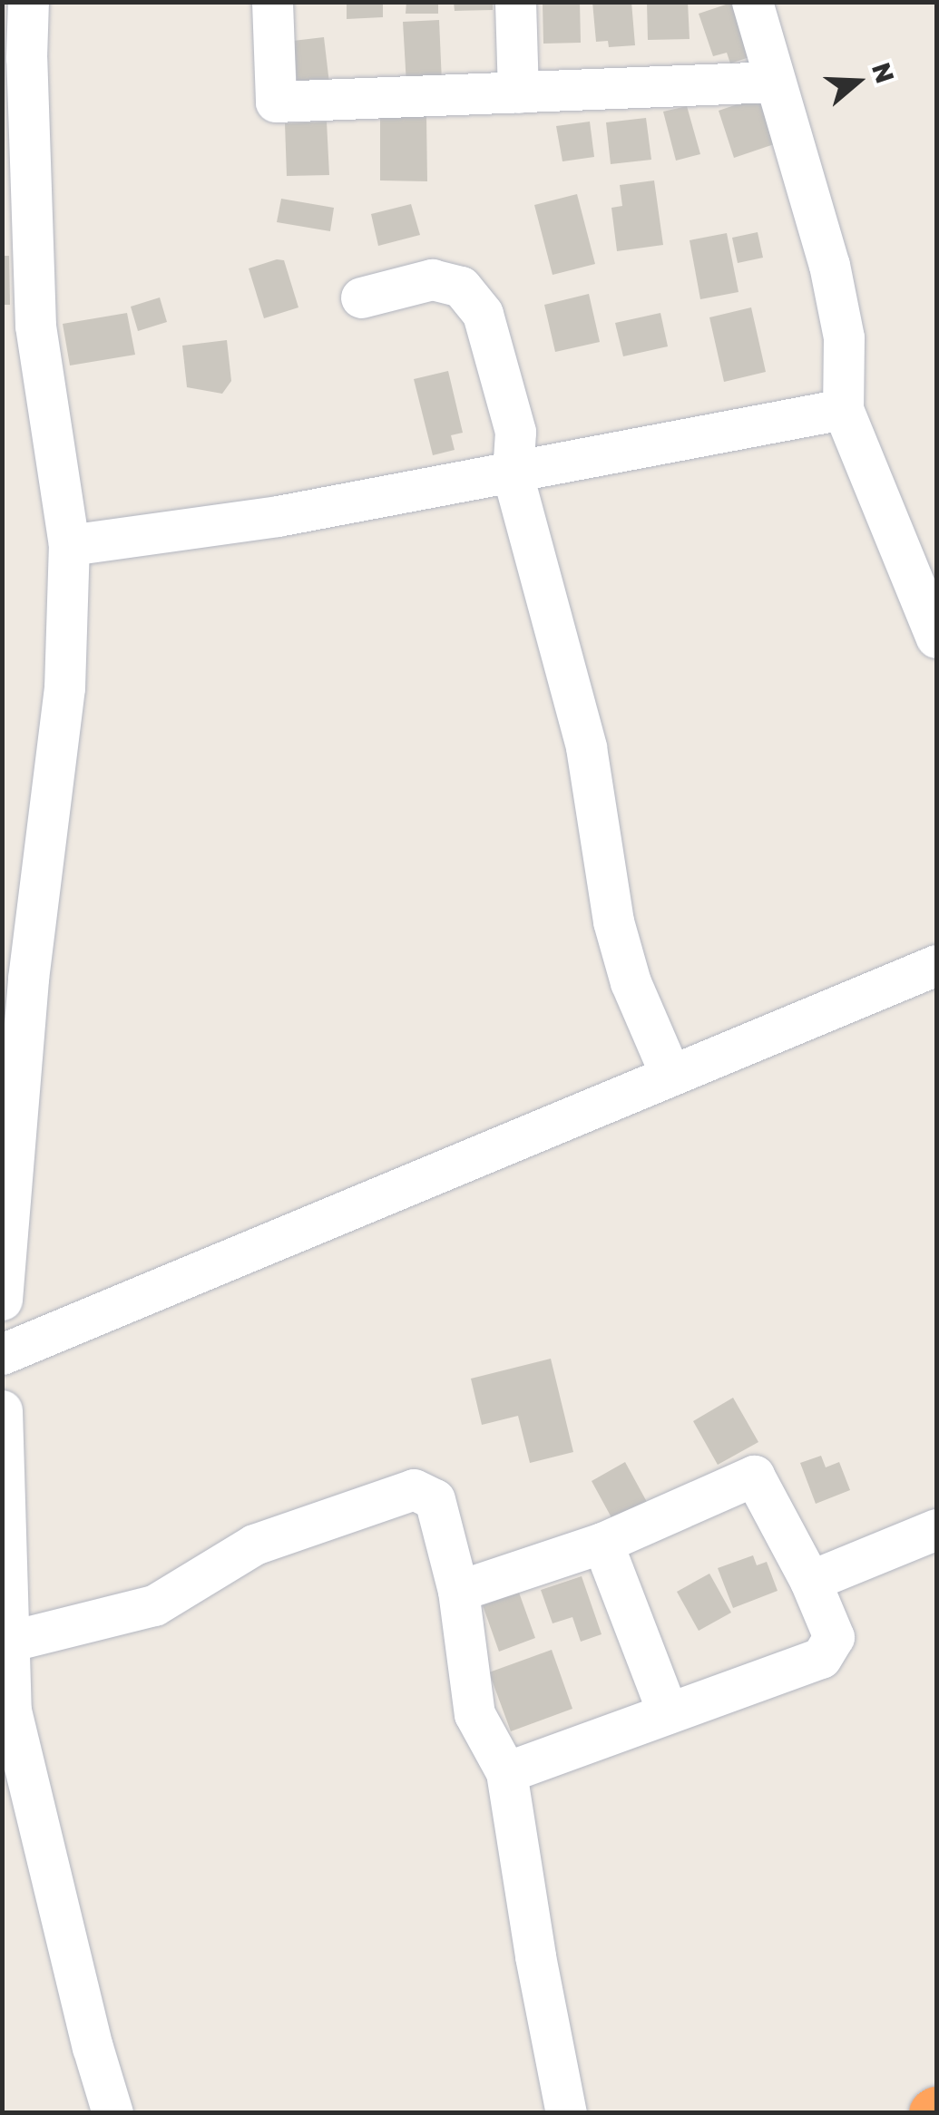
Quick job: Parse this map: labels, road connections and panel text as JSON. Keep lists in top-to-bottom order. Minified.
{"north":"right"}
